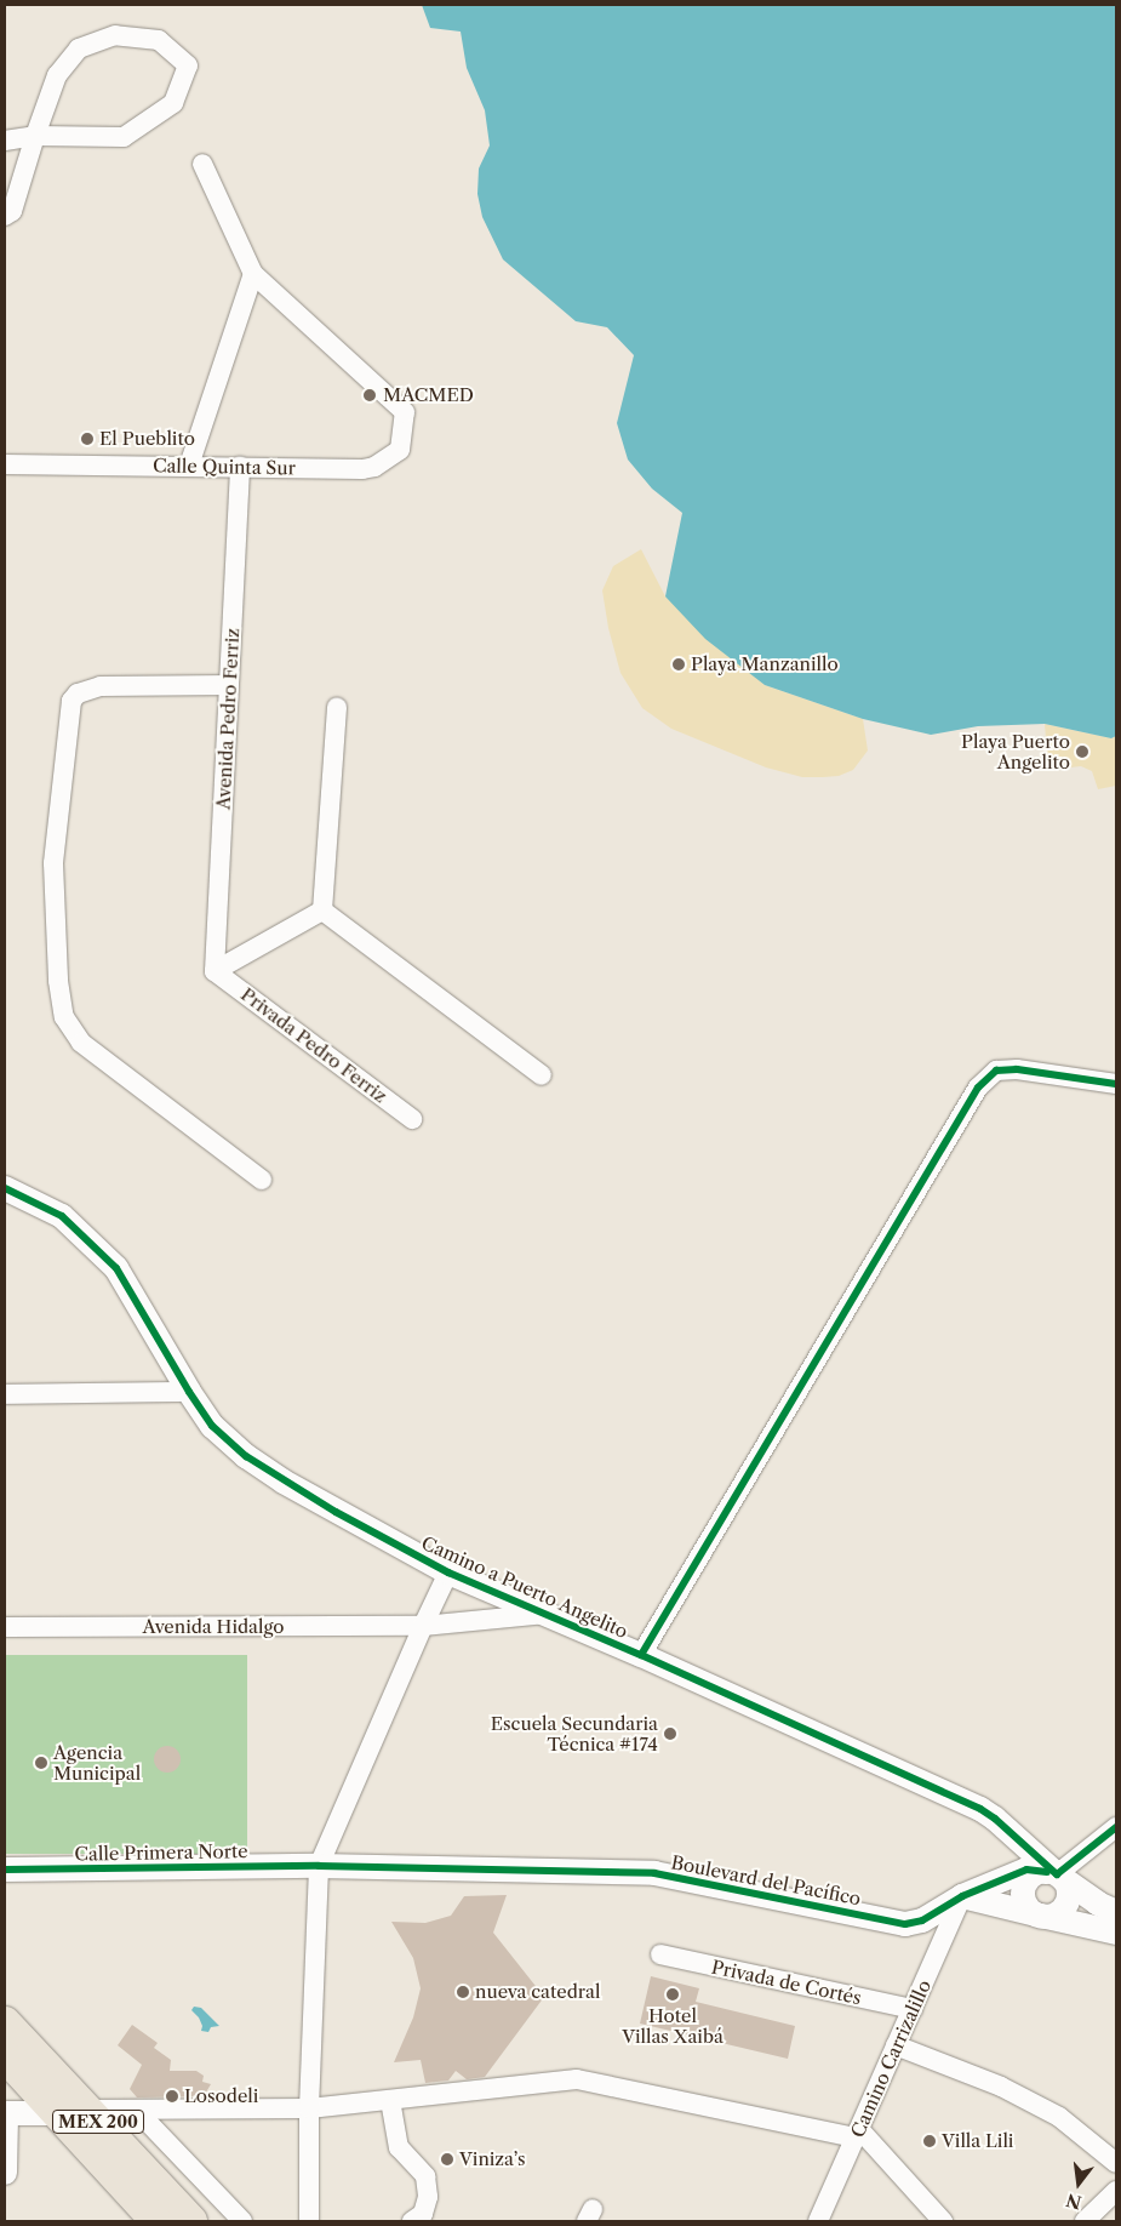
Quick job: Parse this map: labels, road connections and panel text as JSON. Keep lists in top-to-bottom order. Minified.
{"streets":{"highway":["MEX 200"],"street":["Calle Quinta Sur","Avenida Pedro Ferriz","Privada Pedro Ferriz","Camino a Puerto Angelito","Avenida Hidalgo","Calle Primera Norte","Boulevard del Pacífico","Privada de Cortés","Camino Carrizalillo"]},"crossings":[["Calle Quinta Sur","Avenida Pedro Ferriz"],["Avenida Pedro Ferriz","Privada Pedro Ferriz"],["Camino a Puerto Angelito","Avenida Hidalgo"],["Camino a Puerto Angelito","Boulevard del Pacífico"],["Calle Primera Norte","Boulevard del Pacífico"],["Boulevard del Pacífico","Camino Carrizalillo"],["Privada de Cortés","Camino Carrizalillo"]],"places":["MACMED","El Pueblito","Playa Manzanillo","Playa Puerto Angelito","Escuela Secundaria Técnica #174","Agencia Municipal","nueva catedral","Hotel Villas Xaibá","Losodeli","Villa Lili","Viniza’s"],"north":"bottom"}
